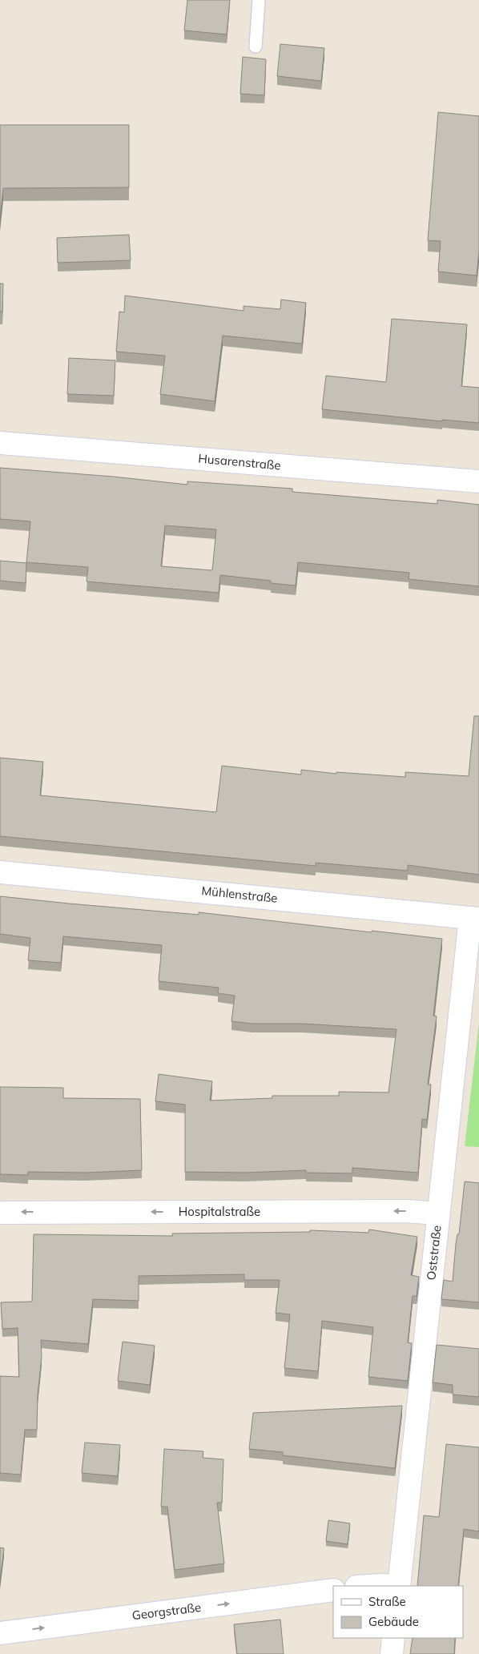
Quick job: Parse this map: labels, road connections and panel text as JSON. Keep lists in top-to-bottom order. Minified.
{"streets":{"street":["Husarenstraße","Mühlenstraße","Hospitalstraße","Oststraße","Georgstraße"]},"crossings":[["Mühlenstraße","Oststraße"],["Hospitalstraße","Oststraße"]],"one_way":["Hospitalstraße","Georgstraße"],"legend":["Straße","Gebäude"]}
